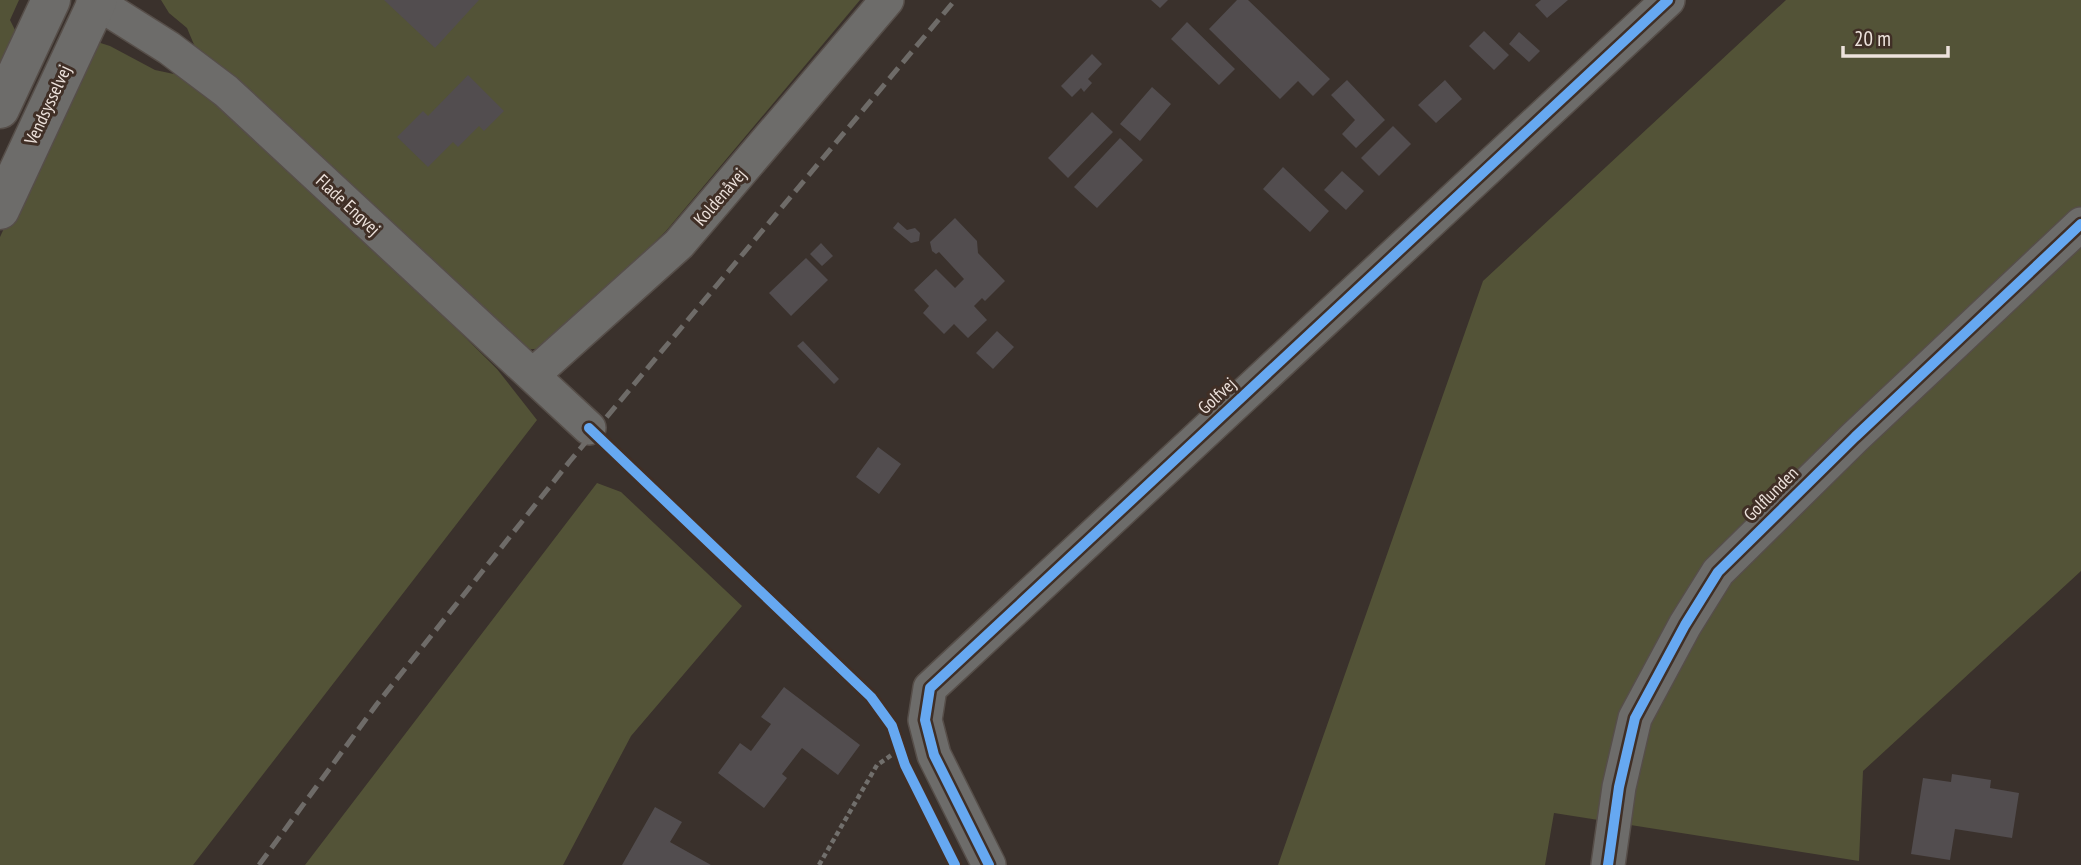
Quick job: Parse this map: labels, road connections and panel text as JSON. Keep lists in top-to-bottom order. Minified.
{"streets":{"street":["Vendsysselvej","Koldenåvej","Flade Engvej","Golfvej","Golflunden"]},"crossings":[["Vendsysselvej","Flade Engvej"],["Koldenåvej","Flade Engvej"]],"scale_bar":"20 m"}
